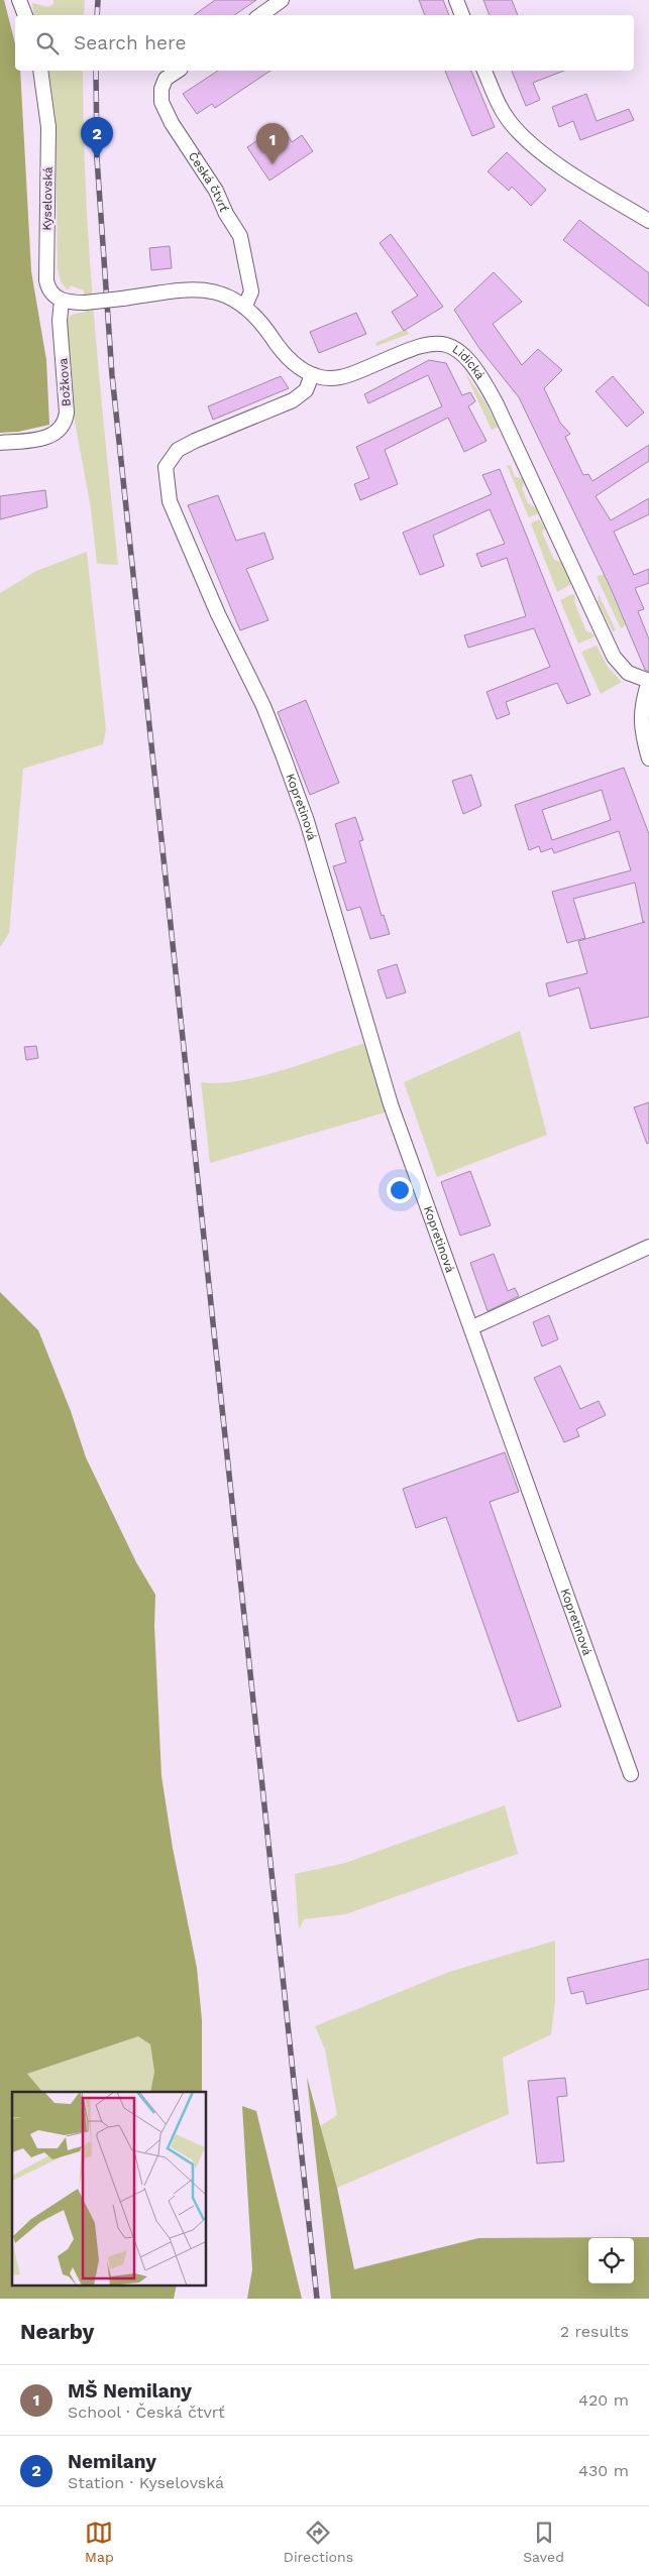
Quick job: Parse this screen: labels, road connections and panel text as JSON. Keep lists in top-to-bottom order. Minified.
{"streets":{"street":["Česká čtvrť","Kyselovská","Lidická","Božkova","Kopretinová"]},"crossings":[["Kyselovská","Božkova"],["Lidická","Kopretinová"]],"page":{"search":"Search here","pins":["2","1"],"heading":["Nearby","2 results"],"list":[{"mark":"1","name":"MŠ Nemilany","note":"School · Česká čtvrť","value":"420 m"},{"mark":"2","name":"Nemilany","note":"Station · Kyselovská","value":"430 m"}],"nav":["Map","Directions","Saved"]}}
